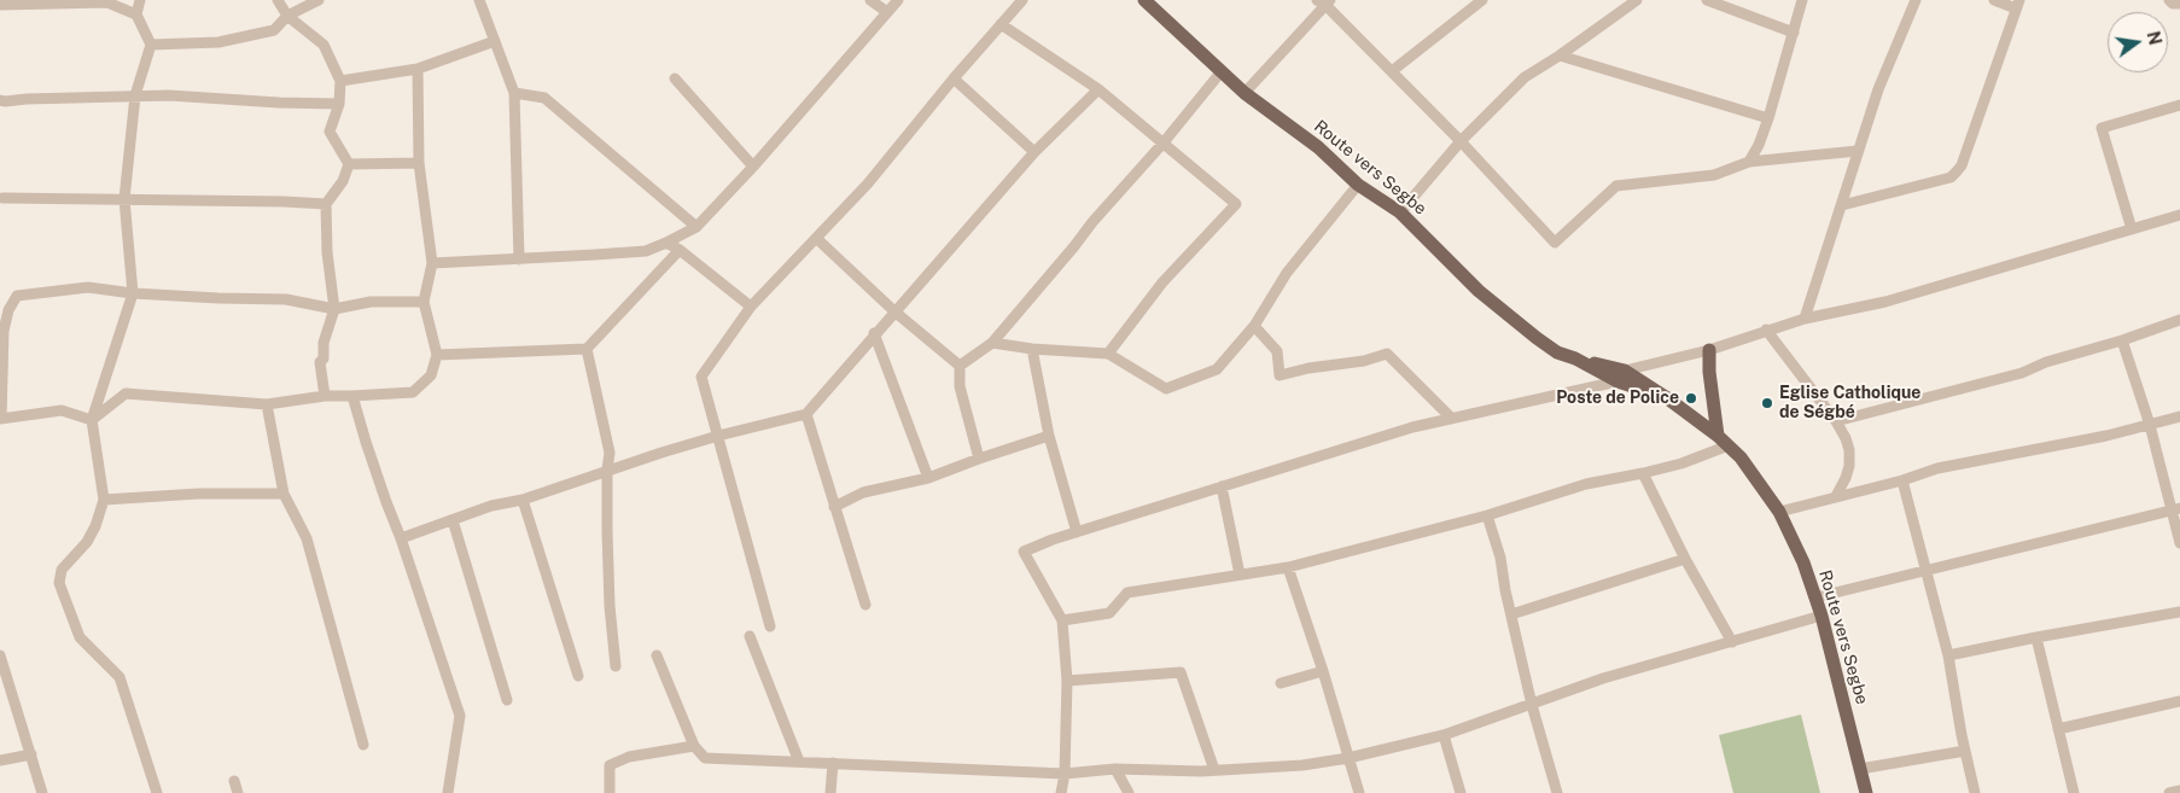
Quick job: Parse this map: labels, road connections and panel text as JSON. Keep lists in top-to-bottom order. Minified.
{"streets":{"main road":["Route vers Segbe"]},"places":["Poste de Police","Eglise Catholique de Ségbé"],"north":"right"}
